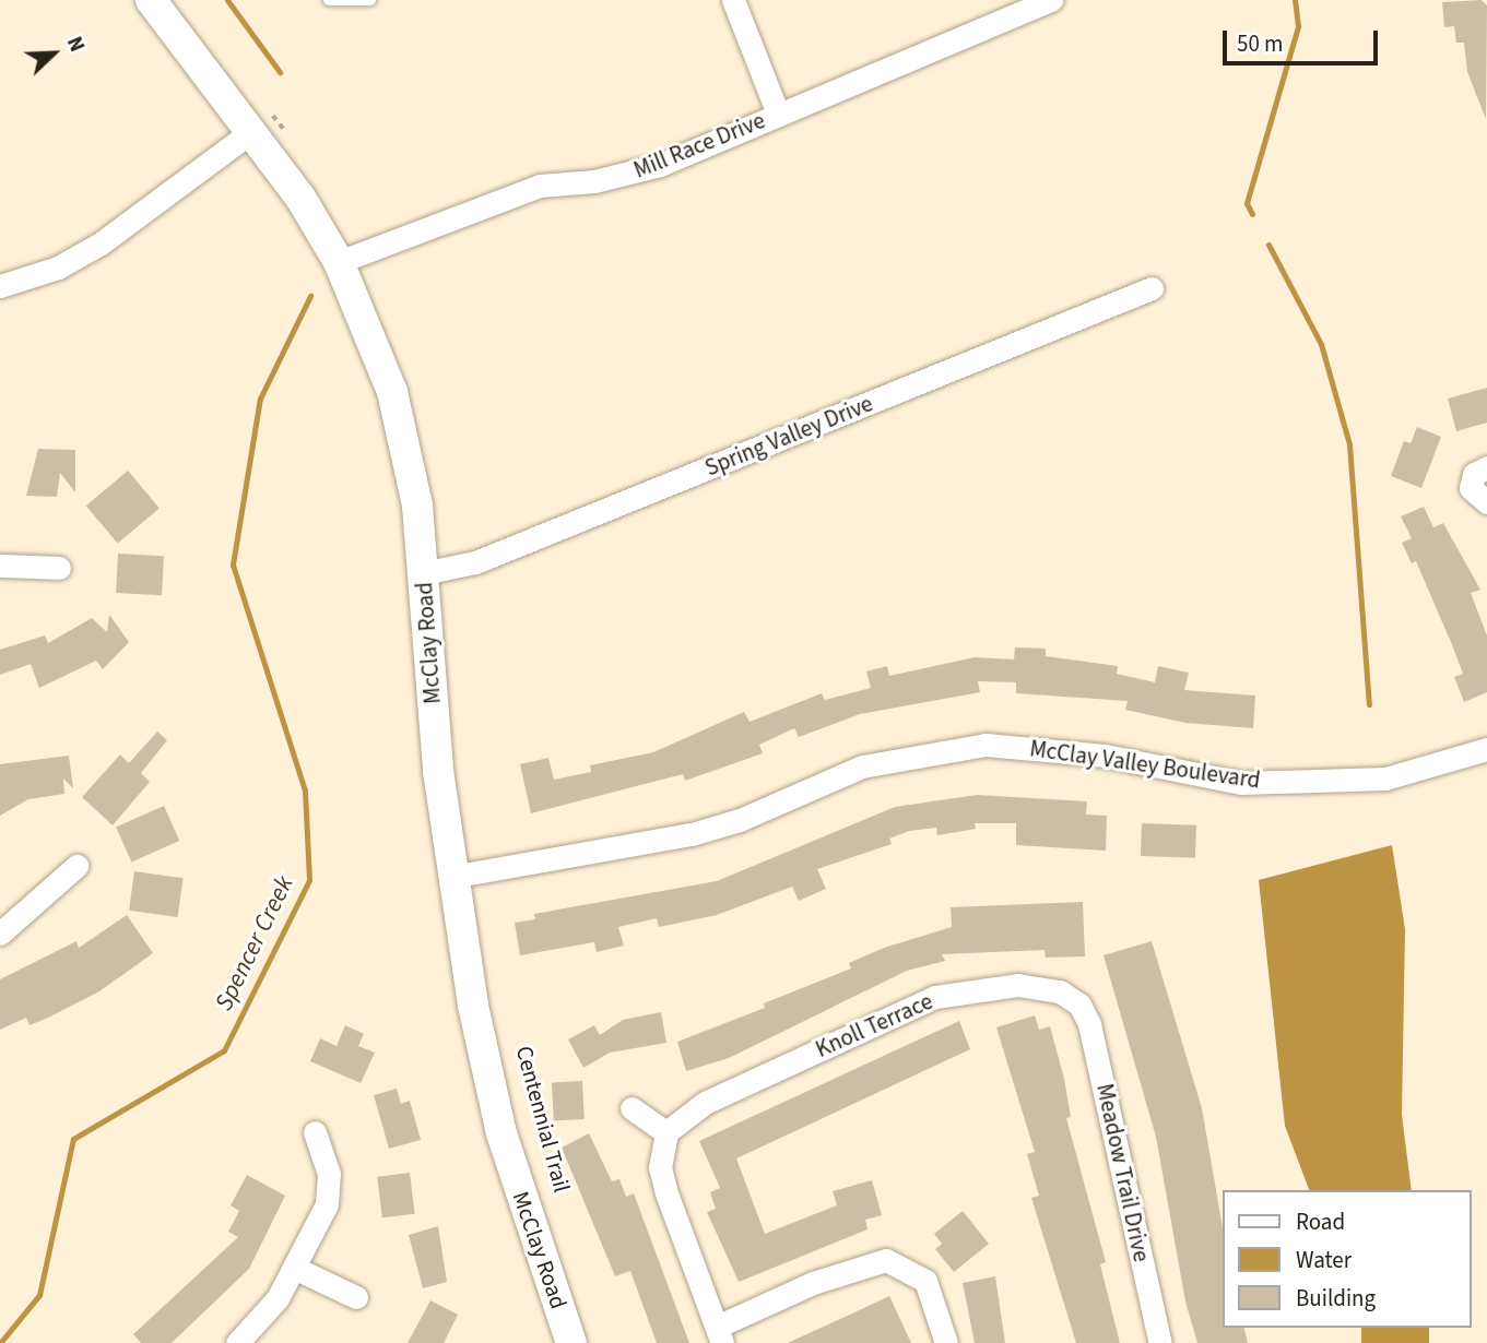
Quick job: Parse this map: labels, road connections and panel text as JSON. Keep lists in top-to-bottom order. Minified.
{"streets":{"main road":["McClay Road"],"street":["Mill Race Drive","Spring Valley Drive","McClay Valley Boulevard","Knoll Terrace","Meadow Trail Drive"]},"crossings":[["Mill Race Drive","McClay Road"],["Spring Valley Drive","McClay Road"],["McClay Road","McClay Valley Boulevard"],["Knoll Terrace","Meadow Trail Drive"]],"water":["Spencer Creek"],"legend":["Road","Water","Building"],"scale_bar":"50 m","north":"top right"}
